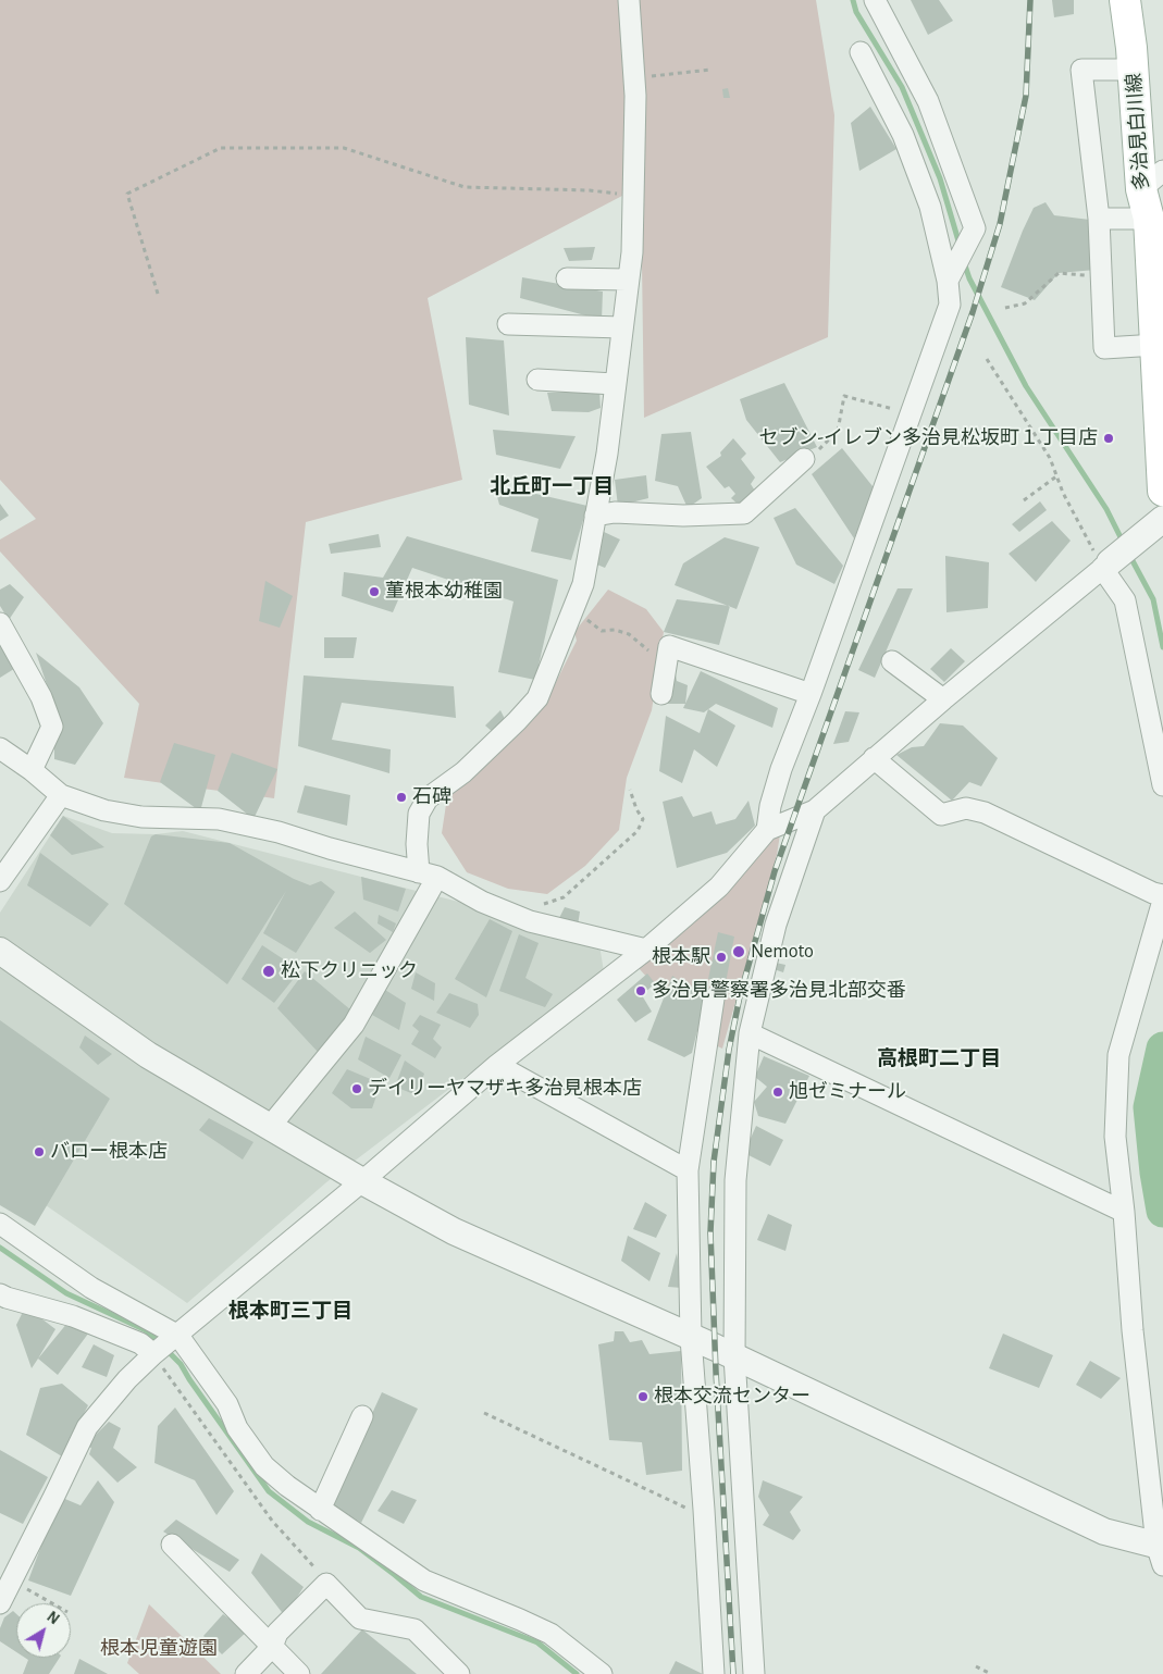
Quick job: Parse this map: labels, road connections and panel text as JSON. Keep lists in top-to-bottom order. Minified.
{"streets":{"main road":["多治見白川線"]},"districts":["北丘町一丁目","高根町二丁目","根本町三丁目"],"parks":["根本児童遊園"],"places":["セブン-イレブン多治見松坂町１丁目店","菫根本幼稚園","石碑","Nemoto","根本駅","松下クリニック","多治見警察署多治見北部交番","デイリーヤマザキ多治見根本店","旭ゼミナール","バロー根本店","根本交流センター"],"north":"top right"}
